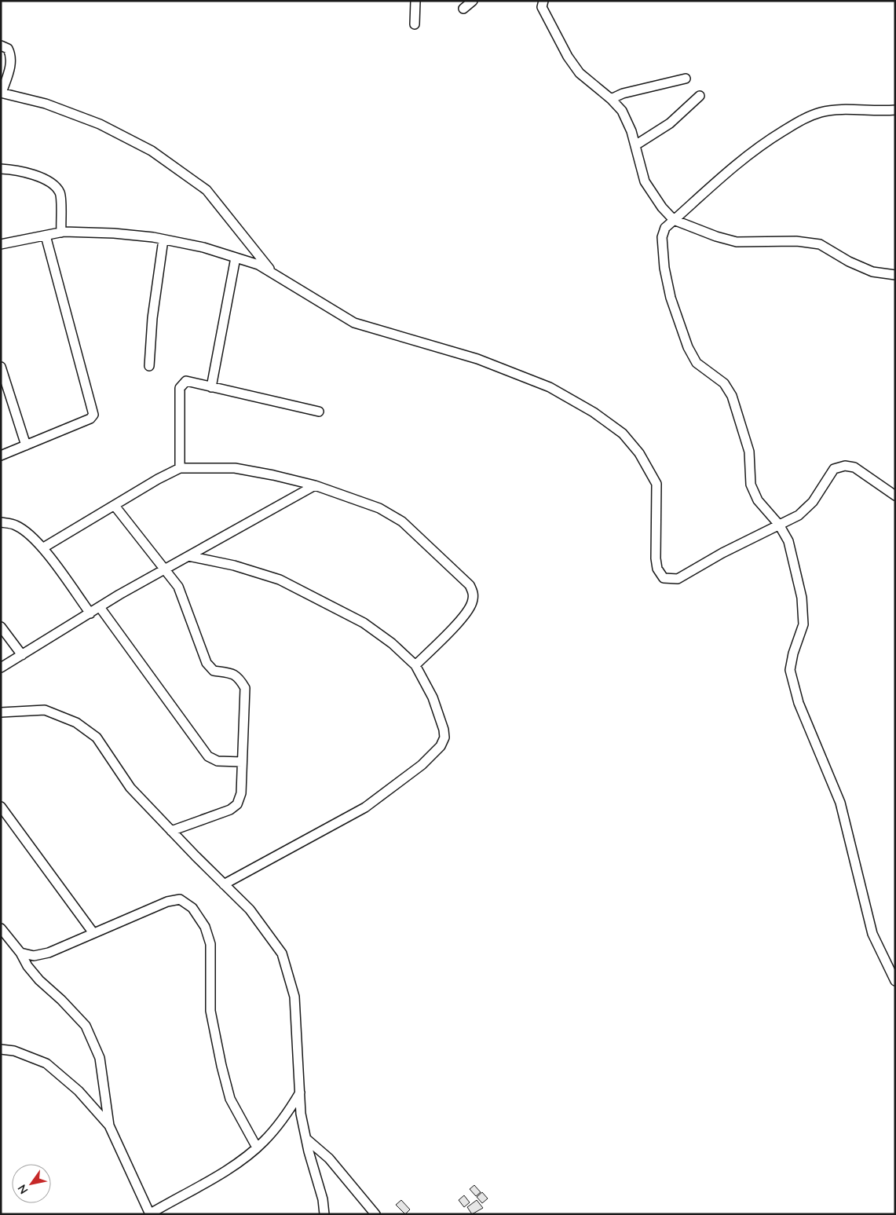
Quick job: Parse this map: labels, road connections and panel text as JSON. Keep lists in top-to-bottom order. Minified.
{"north":"bottom left"}
